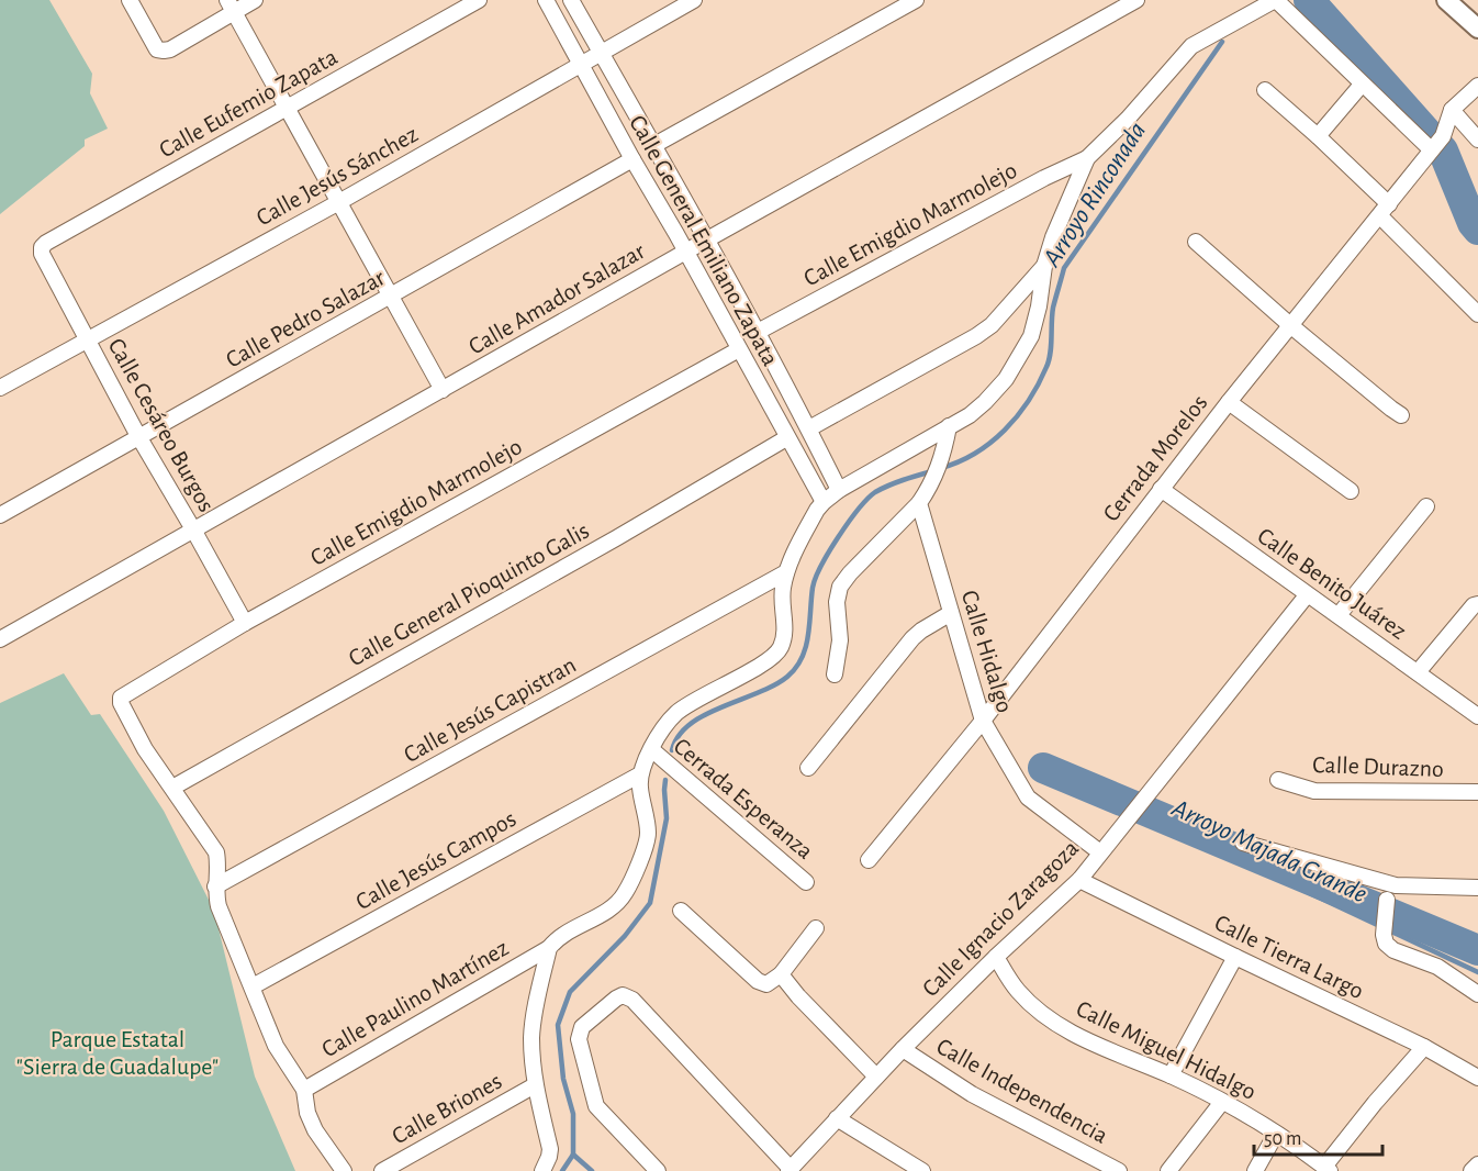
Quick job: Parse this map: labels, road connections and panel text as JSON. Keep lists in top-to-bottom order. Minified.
{"streets":{"street":["Calle Eufemio Zapata","Calle Jesús Sánchez","Calle Emigdio Marmolejo","Calle General Emiliano Zapata","Calle Amador Salazar","Calle Pedro Salazar","Calle Cesáreo Burgos","Cerrada Morelos","Calle Benito Juárez","Calle General Pioquinto Galis","Calle Hidalgo","Calle Jesús Capistran","Calle Durazno","Cerrada Esperanza","Calle Jesús Campos","Calle Ignacio Zaragoza","Calle Tierra Largo","Calle Paulino Martínez","Calle Miguel Hidalgo","Calle Independencia","Calle Briones"]},"crossings":[["Calle Eufemio Zapata","Calle Cesáreo Burgos"],["Calle Jesús Sánchez","Calle General Emiliano Zapata"],["Calle Jesús Sánchez","Calle Cesáreo Burgos"],["Calle Emigdio Marmolejo","Calle General Emiliano Zapata"],["Calle Emigdio Marmolejo","Calle Cesáreo Burgos"],["Calle Emigdio Marmolejo","Calle General Pioquinto Galis"],["Calle General Emiliano Zapata","Calle Amador Salazar"],["Calle General Emiliano Zapata","Calle Pedro Salazar"],["Calle General Emiliano Zapata","Calle General Pioquinto Galis"],["Calle Amador Salazar","Calle Cesáreo Burgos"],["Calle Pedro Salazar","Calle Cesáreo Burgos"],["Cerrada Morelos","Calle Benito Juárez"],["Cerrada Morelos","Calle Hidalgo"],["Calle Benito Juárez","Calle Ignacio Zaragoza"],["Calle Hidalgo","Calle Ignacio Zaragoza"],["Calle Jesús Campos","Calle Paulino Martínez"],["Calle Ignacio Zaragoza","Calle Tierra Largo"],["Calle Ignacio Zaragoza","Calle Miguel Hidalgo"],["Calle Ignacio Zaragoza","Calle Independencia"]],"water":["Arroyo Rinconada","Arroyo Majada Grande"],"parks":["Parque Estatal \"Sierra de Guadalupe\""],"scale_bar":"50 m"}
